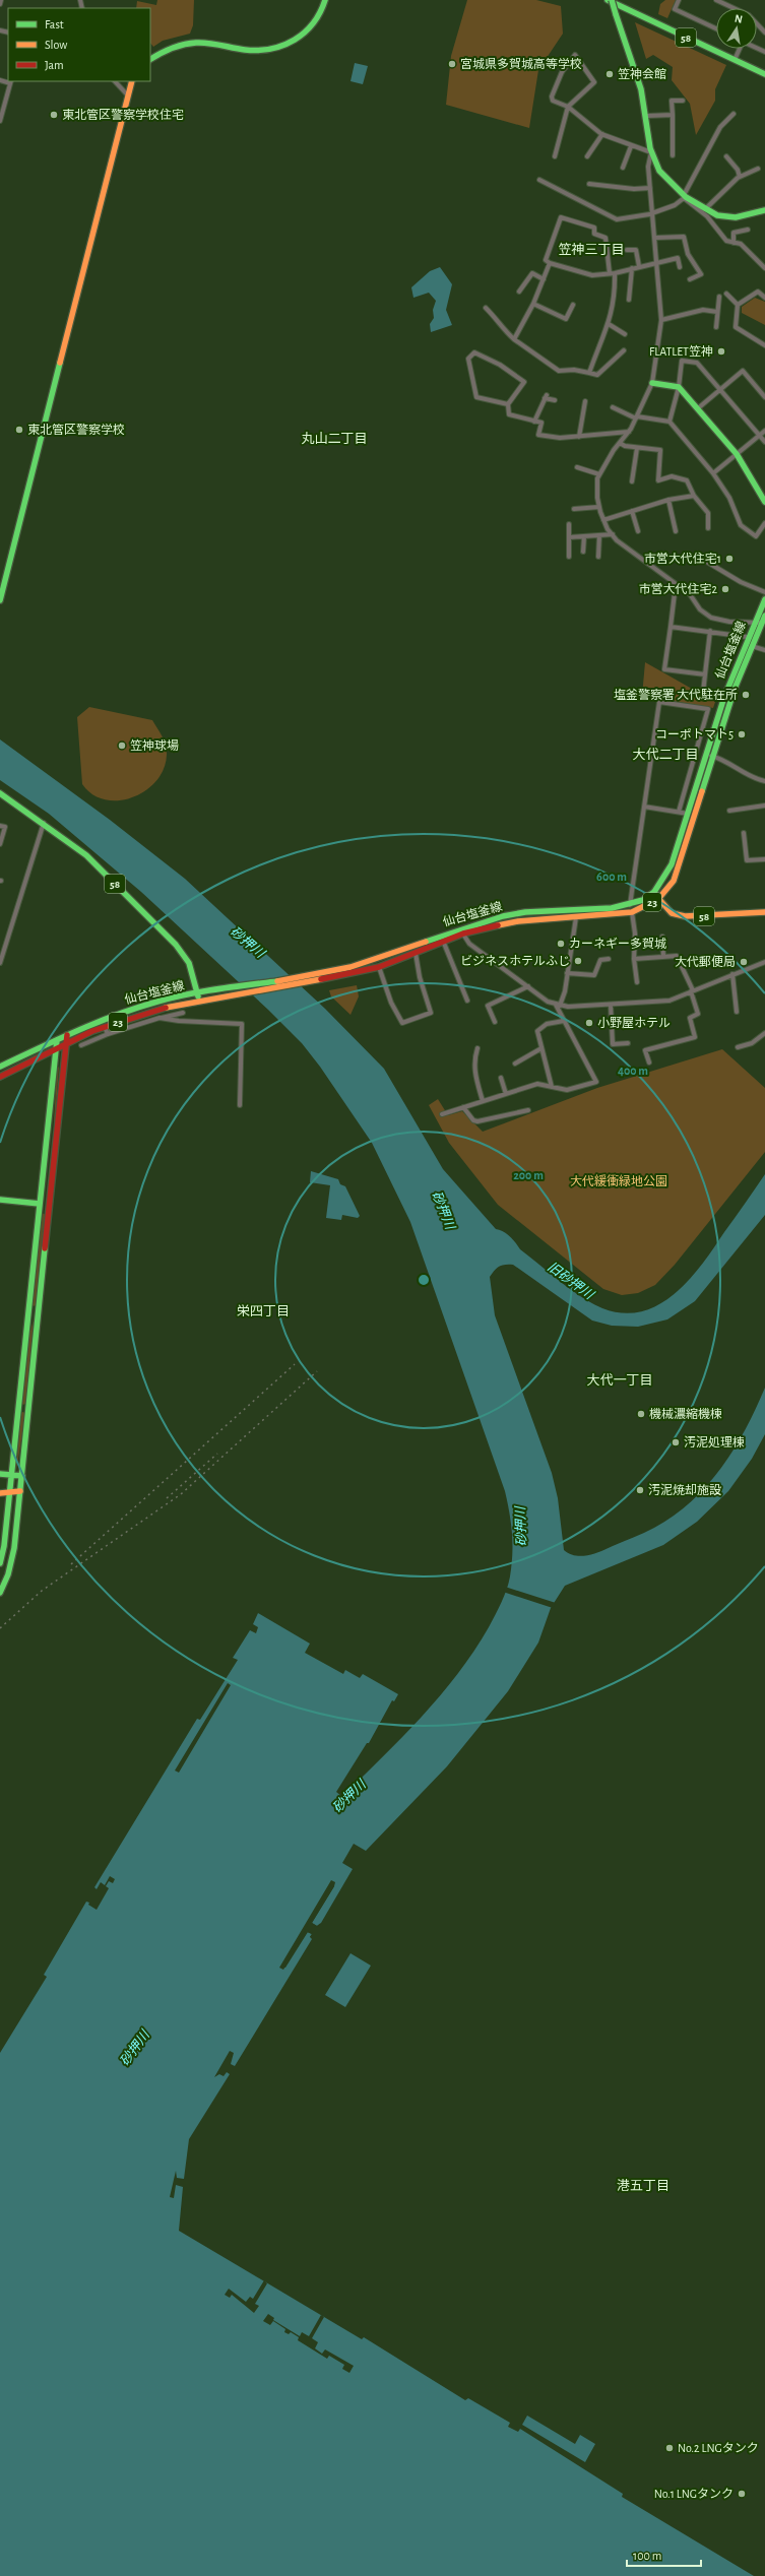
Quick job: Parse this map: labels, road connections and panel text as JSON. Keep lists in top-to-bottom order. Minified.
{"streets":{"main road":["58","仙台塩釜線","23"]},"crossings":[["58","仙台塩釜線"]],"districts":["笠神三丁目","丸山二丁目","大代二丁目","栄四丁目","大代一丁目","港五丁目"],"water":["砂押川","旧砂押川"],"parks":["大代緩衝緑地公園"],"places":["宮城県多賀城高等学校","笠神会館","東北管区警察学校住宅","FLATLET笠神","東北管区警察学校","市営大代住宅1","市営大代住宅2","塩釜警察署 大代駐在所","コーポトマト5","笠神球場","カーネギー多賀城","ビジネスホテルふじ","大代郵便局","小野屋ホテル","機械濃縮機棟","汚泥処理棟","汚泥焼却施設","No.2 LNGタンク","No.1 LNGタンク"],"legend":["Fast","Slow","Jam"],"scale_bar":"100 m","north":"top","rings":["600 m","400 m","200 m"]}
